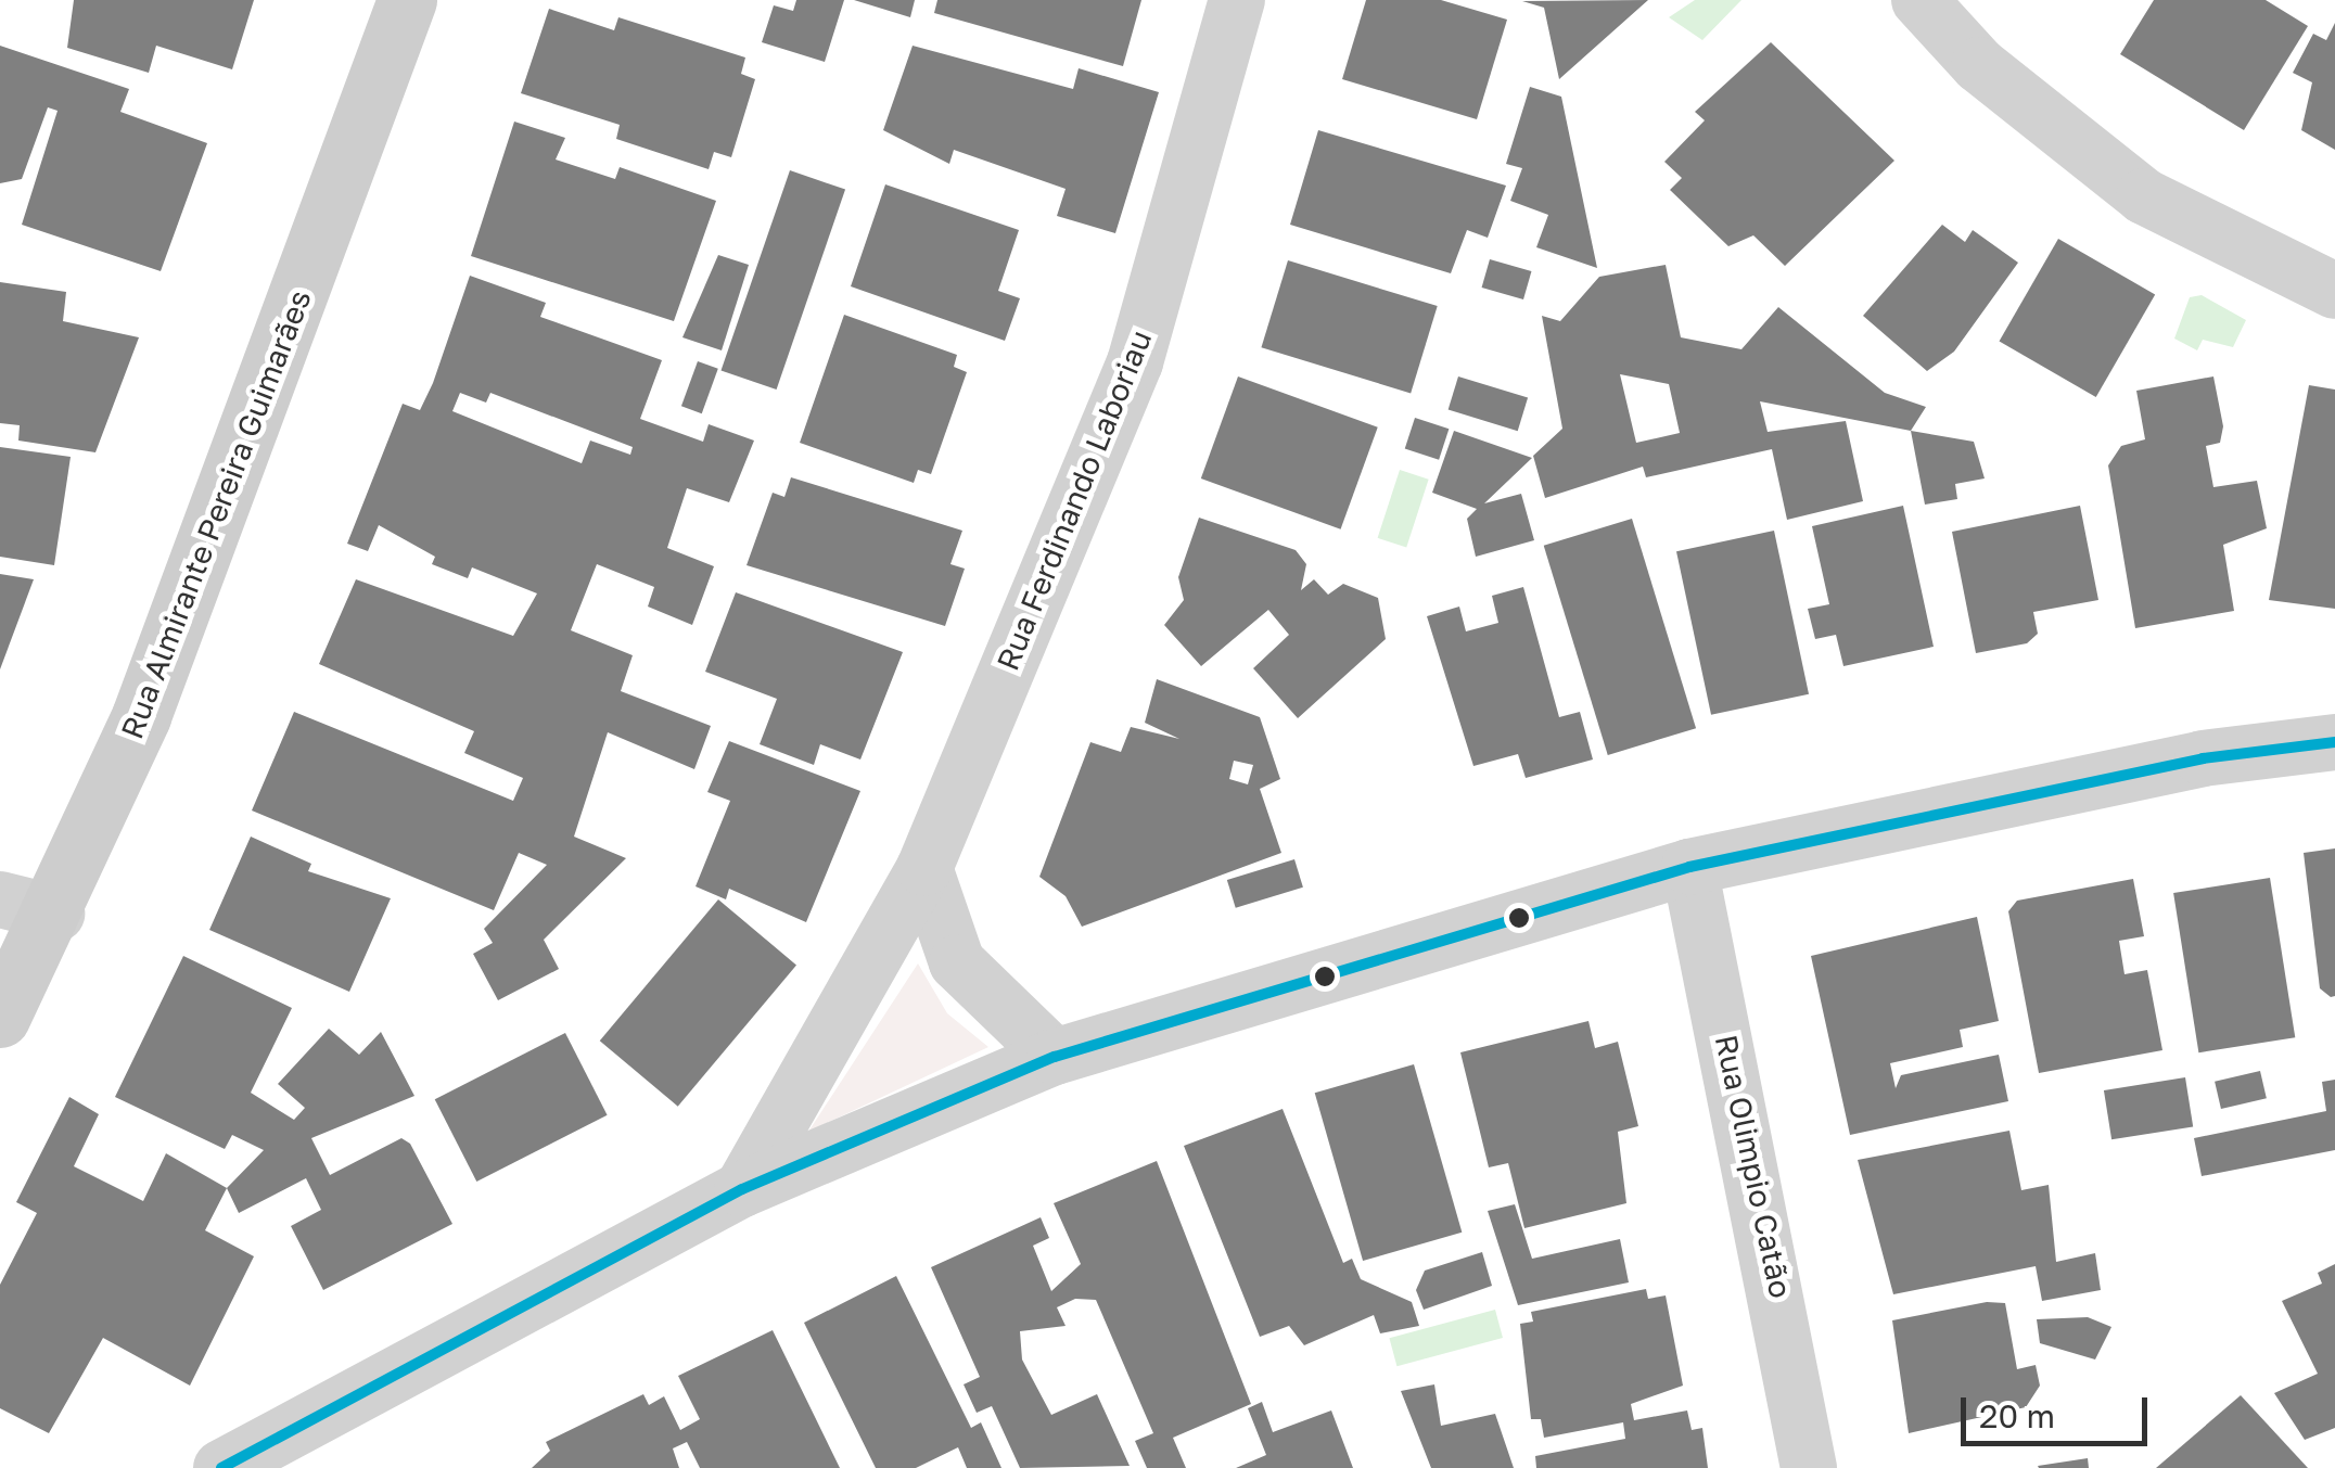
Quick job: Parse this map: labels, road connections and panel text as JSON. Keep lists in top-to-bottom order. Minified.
{"streets":{"main road":["Rua Almirante Pereira Guimarães"],"street":["Rua Ferdinando Laboriau","Rua Olimpio Catão"]},"scale_bar":"20 m"}
